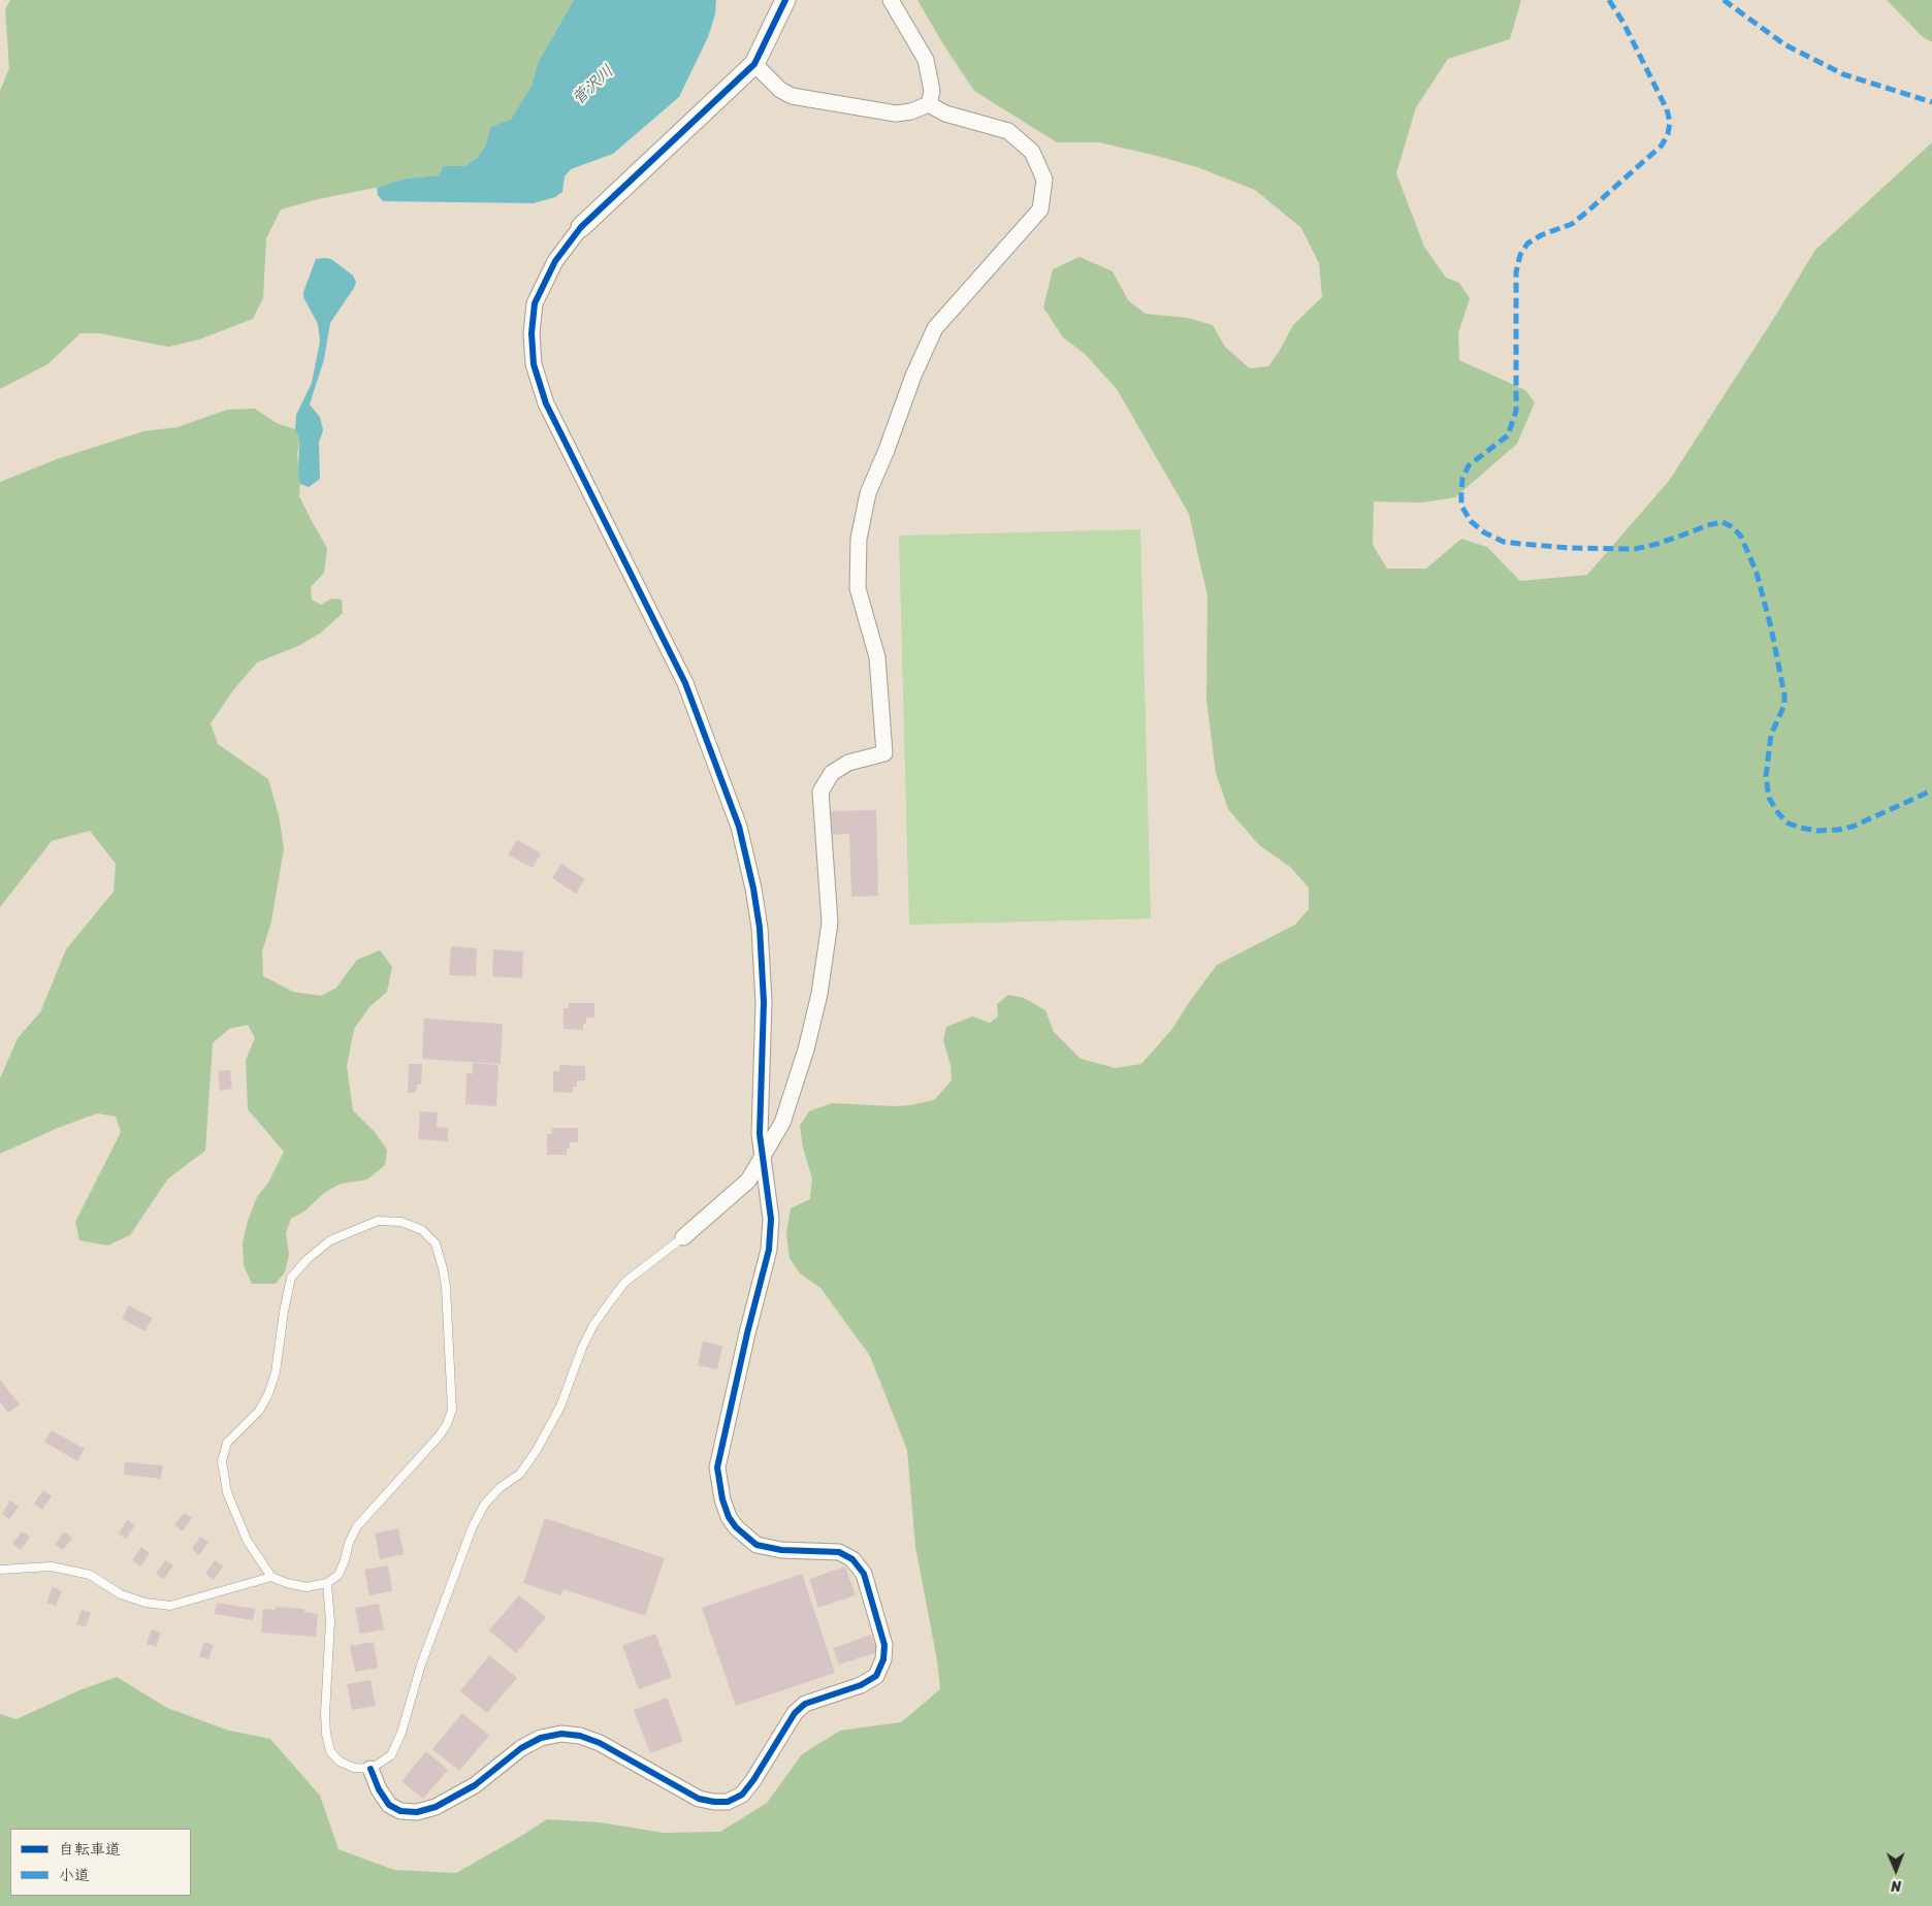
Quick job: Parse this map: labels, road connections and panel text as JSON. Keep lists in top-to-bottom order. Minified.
{"water":["菅沢川"],"legend":["自転車道","小道"],"north":"bottom"}
